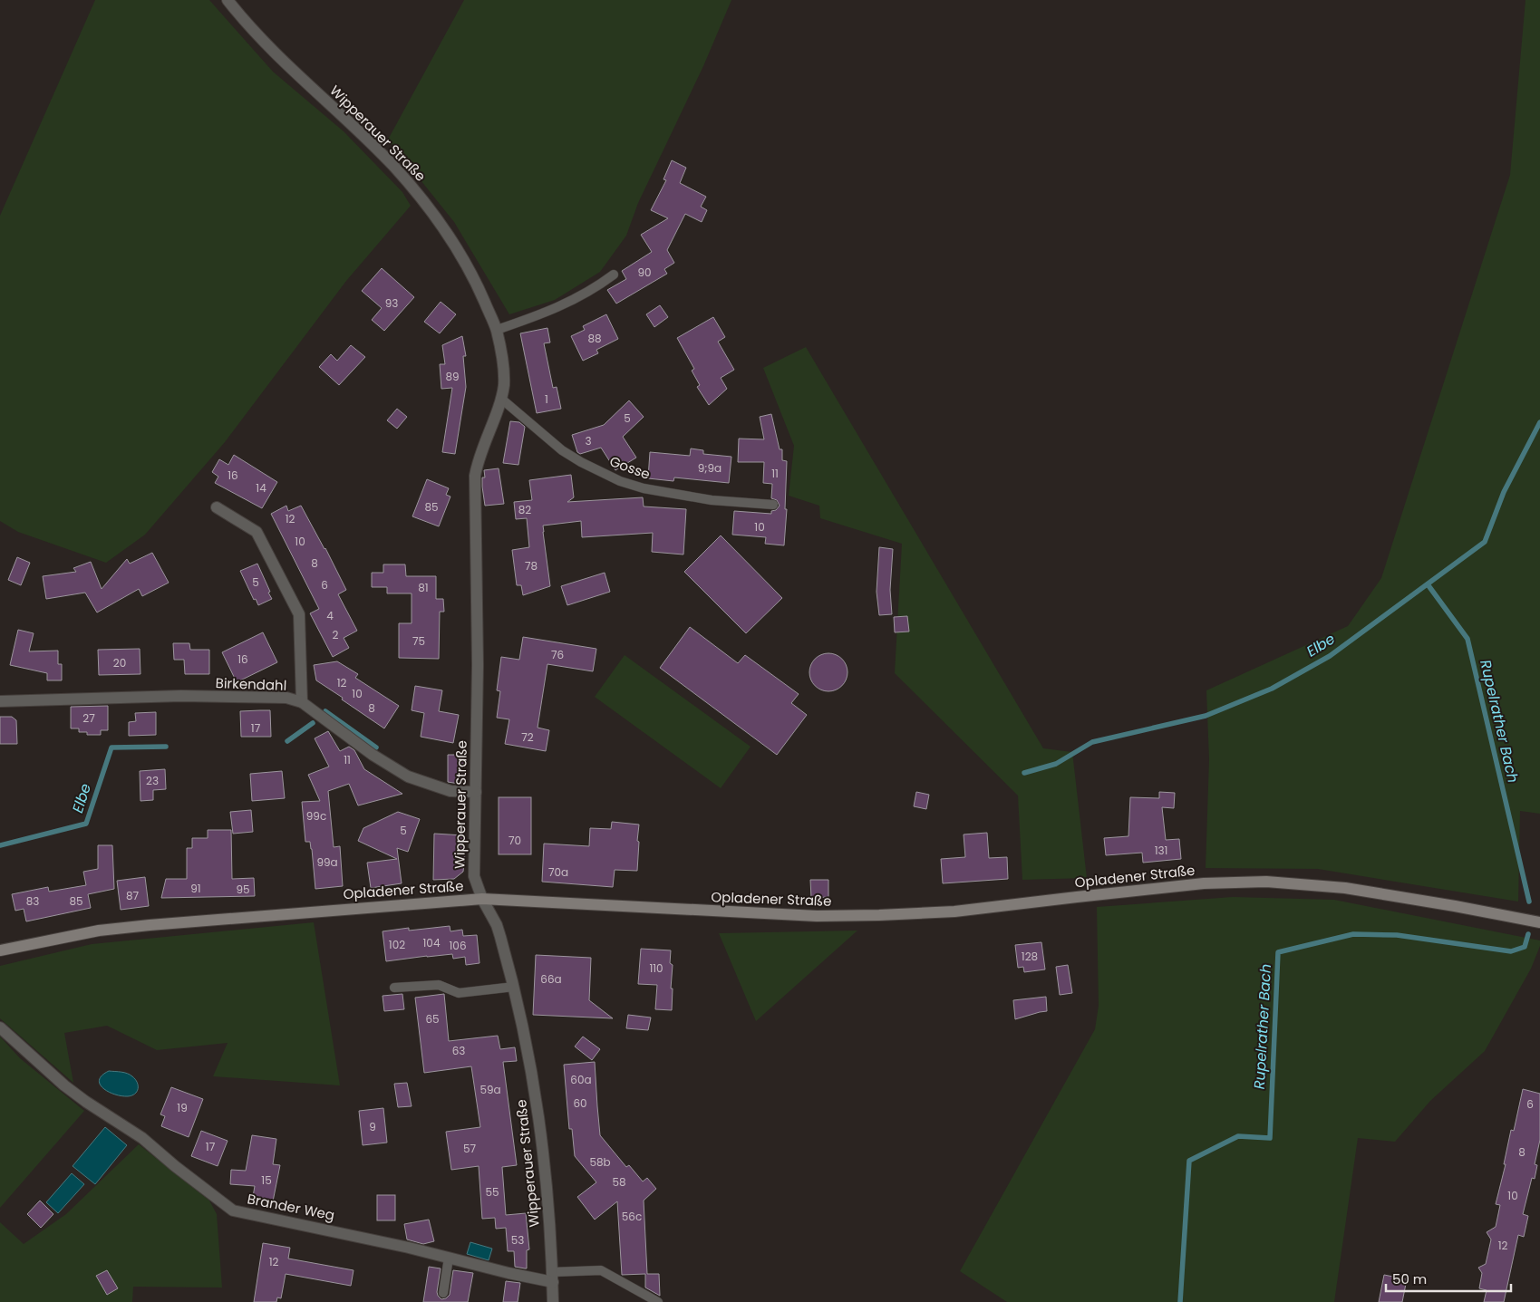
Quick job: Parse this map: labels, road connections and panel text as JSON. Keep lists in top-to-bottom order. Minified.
{"streets":{"main road":["Opladener Straße"],"street":["Wipperauer Straße","Birkendahl","Brander Weg"],"lane":["Gosse"]},"crossings":[["Wipperauer Straße","Gosse"],["Wipperauer Straße","Birkendahl"],["Wipperauer Straße","Opladener Straße"],["Wipperauer Straße","Brander Weg"]],"water":["Elbe","Rupelrather Bach"],"house_numbers":["90","93","88","89","1","5","3","9;9a","11","16","14","85","82","12","10","10","8","78","5","6","81","4","2","75","76","16","20","12","10","8","27","17","72","11","23","99c","5","70","131","99a","70a","91","95","87","83","85","104","102","106","128","110","66a","65","63","60a","59a","60","6","19","9","17","57","8","58b","15","58","55","10","56c","53","12","12"],"scale_bar":"50 m"}
